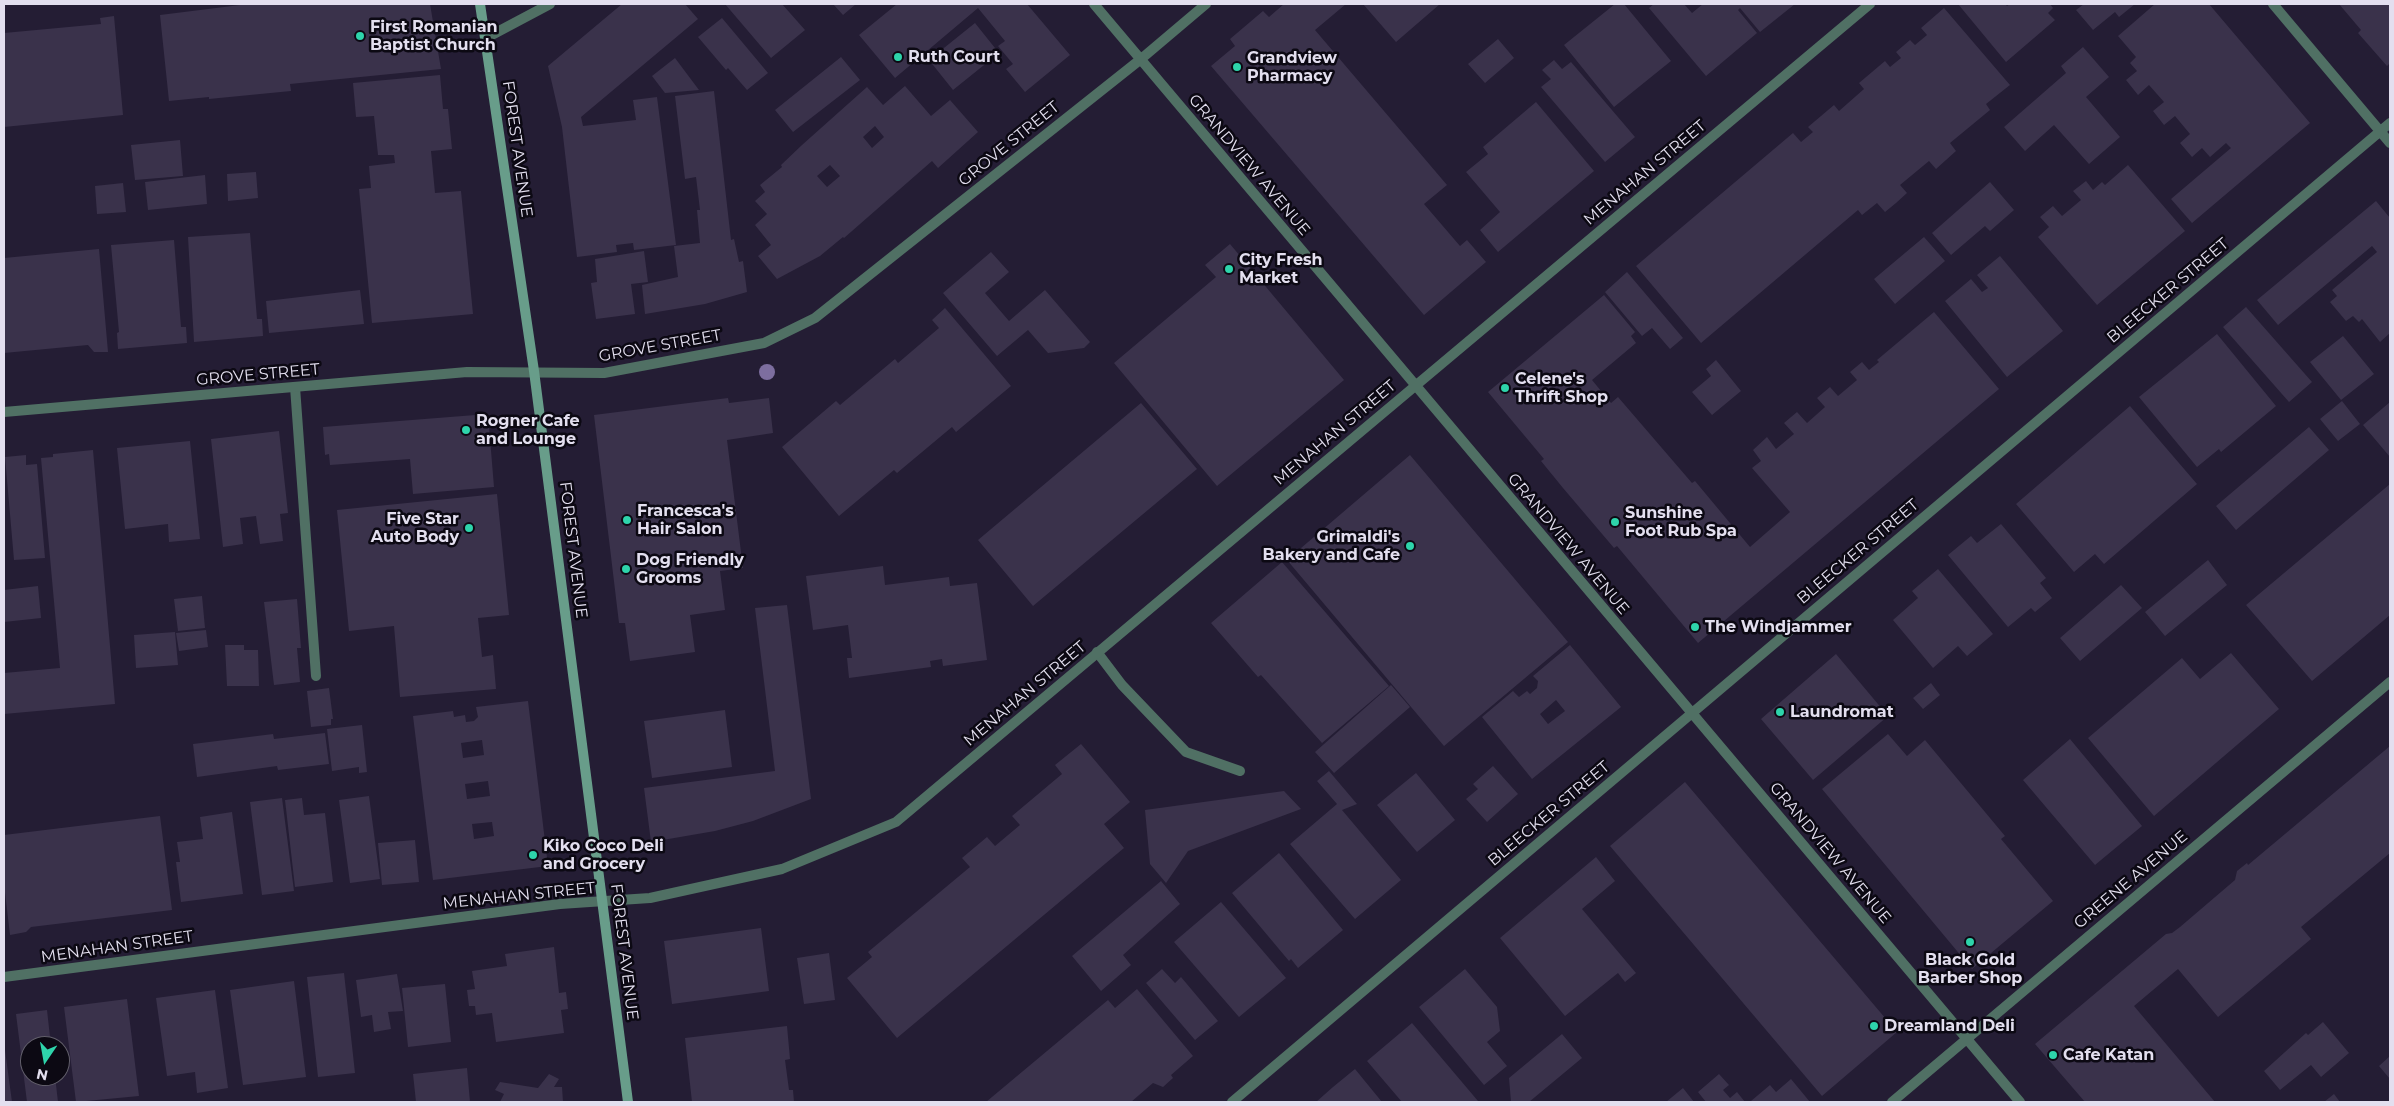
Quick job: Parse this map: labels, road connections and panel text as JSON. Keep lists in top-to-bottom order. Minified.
{"streets":{"street":["GROVE STREET","FOREST AVENUE","GRANDVIEW AVENUE","MENAHAN STREET","BLEECKER STREET","GREENE AVENUE"]},"crossings":[["GROVE STREET","FOREST AVENUE"],["GROVE STREET","GRANDVIEW AVENUE"],["FOREST AVENUE","MENAHAN STREET"],["GRANDVIEW AVENUE","MENAHAN STREET"],["GRANDVIEW AVENUE","BLEECKER STREET"],["GRANDVIEW AVENUE","GREENE AVENUE"]],"places":["First Romanian Baptist Church","Ruth Court","Grandview Pharmacy","City Fresh Market","Celene's Thrift Shop","Rogner Cafe and Lounge","Francesca's Hair Salon","Sunshine Foot Rub Spa","Five Star Auto Body","Grimaldi's Bakery and Cafe","Dog Friendly Grooms","The Windjammer","Laundromat","Kiko Coco Deli and Grocery","Black Gold Barber Shop","Dreamland Deli","Cafe Katan"],"north":"bottom"}
